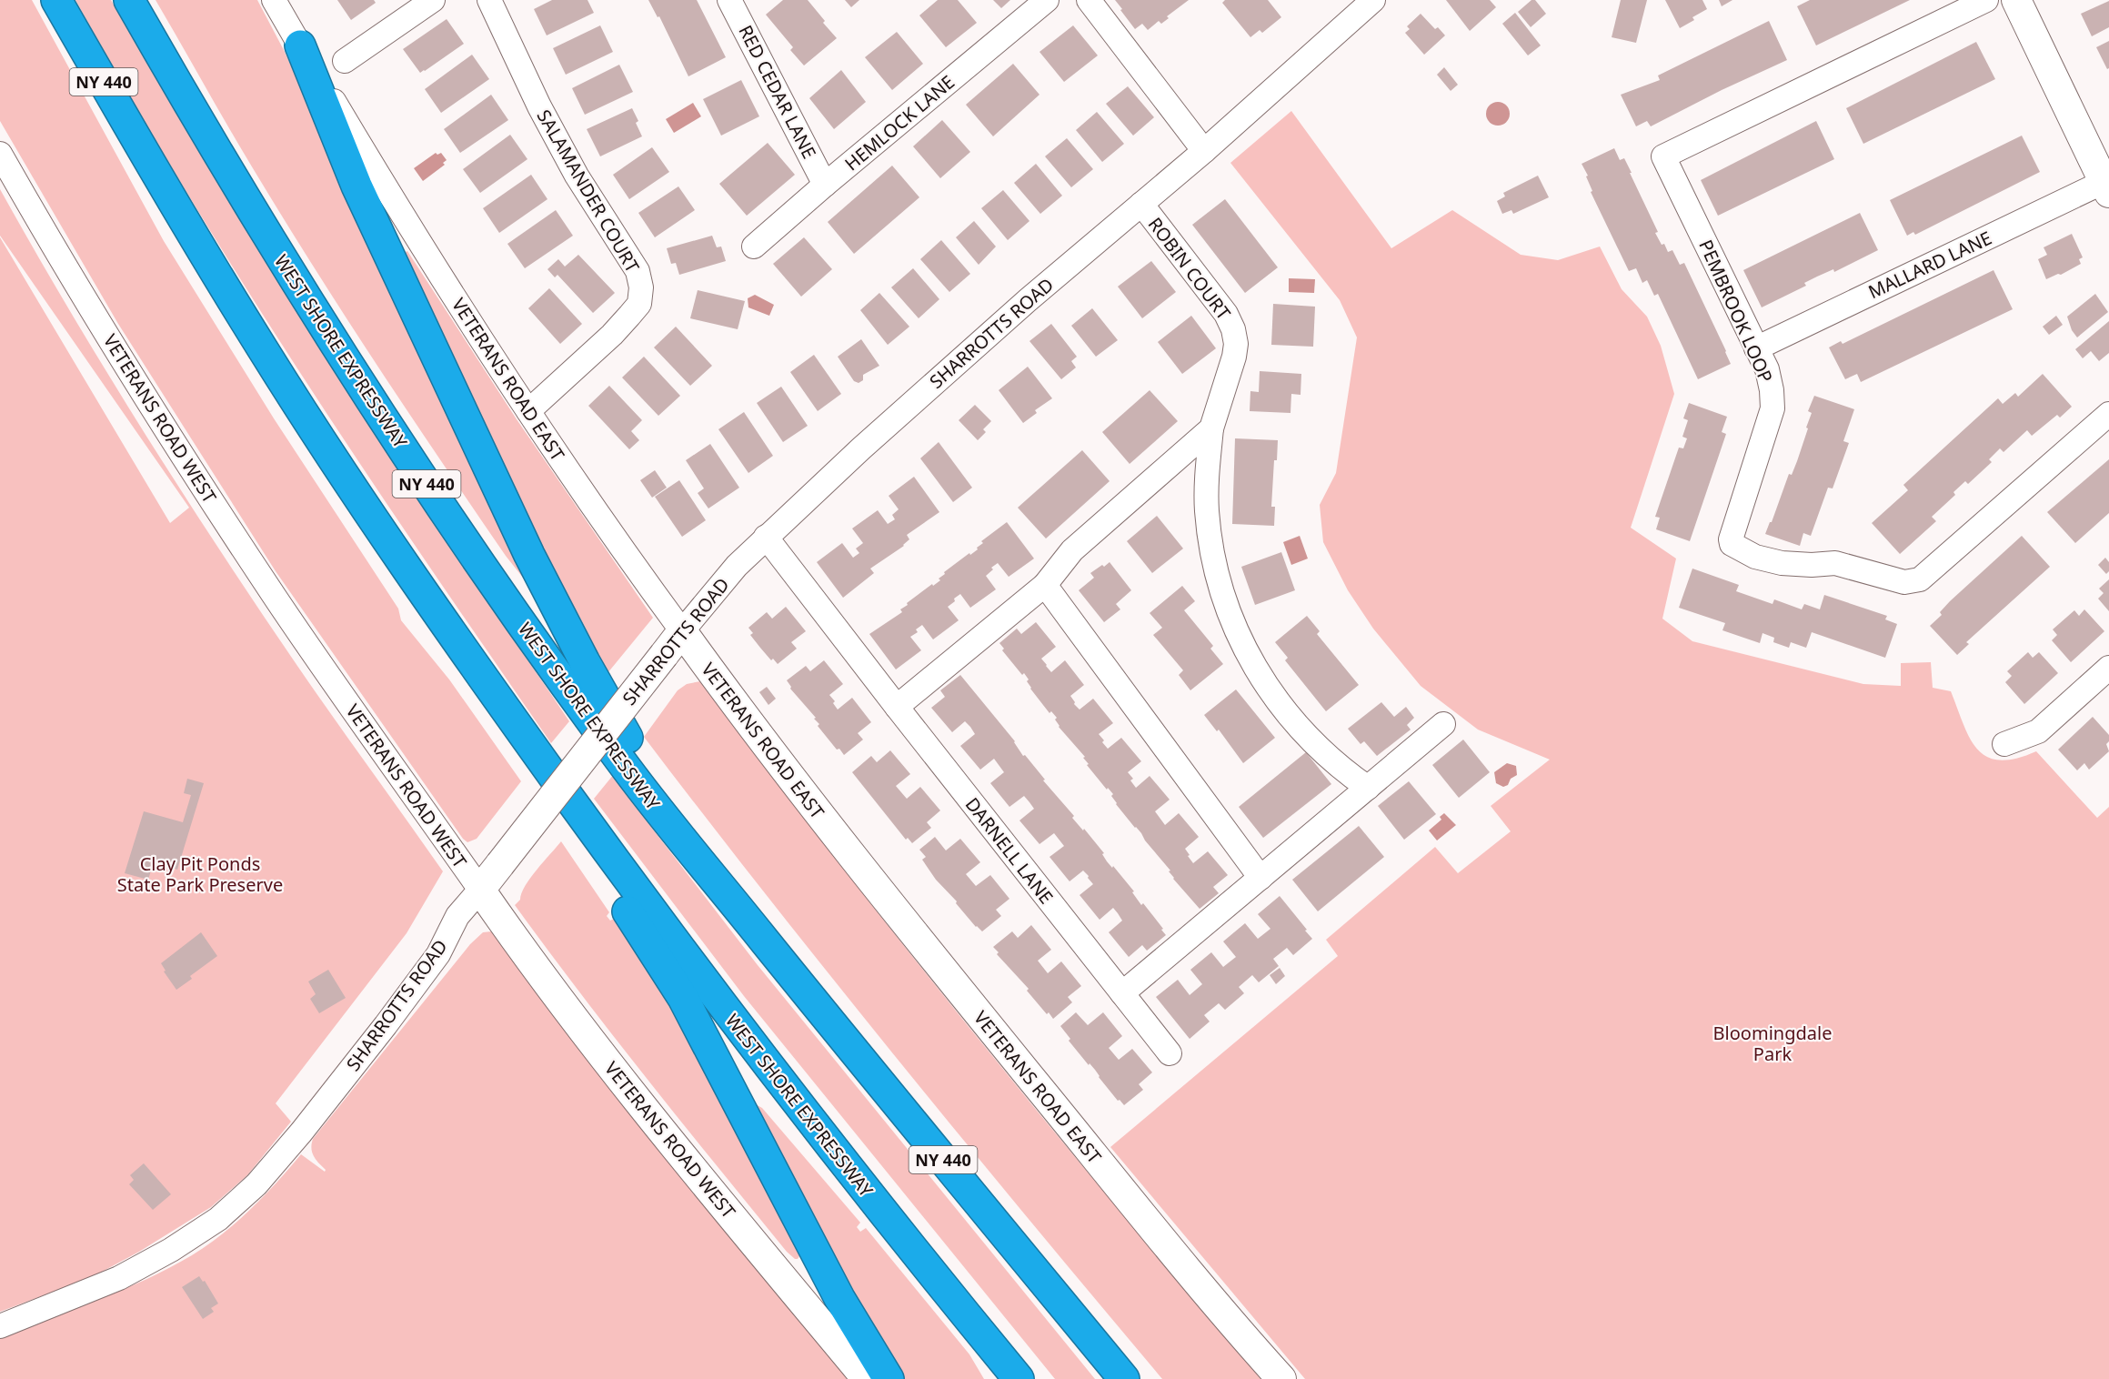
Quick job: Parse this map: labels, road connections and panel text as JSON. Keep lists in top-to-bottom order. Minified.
{"streets":{"highway":["NY 440","WEST SHORE EXPRESSWAY"],"street":["RED CEDAR LANE","HEMLOCK LANE","SALAMANDER COURT","MALLARD LANE","ROBIN COURT","PEMBROOK LOOP","SHARROTTS ROAD","VETERANS ROAD EAST","VETERANS ROAD WEST","DARNELL LANE"]},"crossings":[["RED CEDAR LANE","HEMLOCK LANE"],["SALAMANDER COURT","VETERANS ROAD EAST"],["MALLARD LANE","PEMBROOK LOOP"],["ROBIN COURT","SHARROTTS ROAD"],["SHARROTTS ROAD","VETERANS ROAD EAST"],["SHARROTTS ROAD","VETERANS ROAD WEST"],["SHARROTTS ROAD","DARNELL LANE"]],"parks":["Clay Pit Ponds State Park Preserve","Bloomingdale Park"]}
